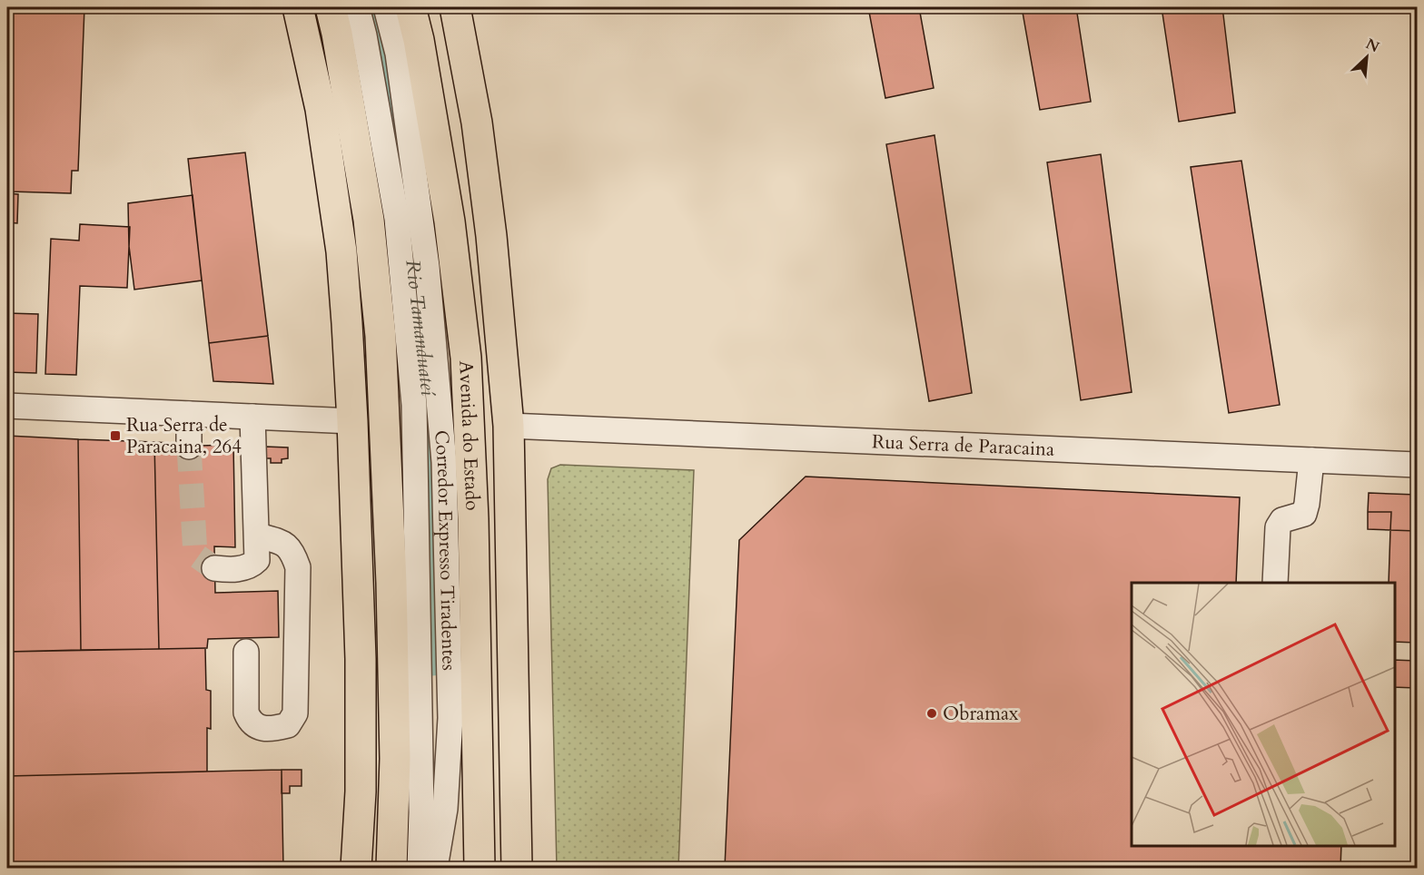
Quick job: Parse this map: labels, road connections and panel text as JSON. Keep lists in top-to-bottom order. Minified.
{"streets":{"main road":["Avenida do Estado"],"street":["Rua Serra de Paracaina","Corredor Expresso Tiradentes"]},"crossings":[["Avenida do Estado","Rua Serra de Paracaina"]],"water":["Rio Tamanduateí"],"places":{"transit":["Rua Serra de Paracaina, 264"],"other":["Obramax"]},"north":"top right"}
